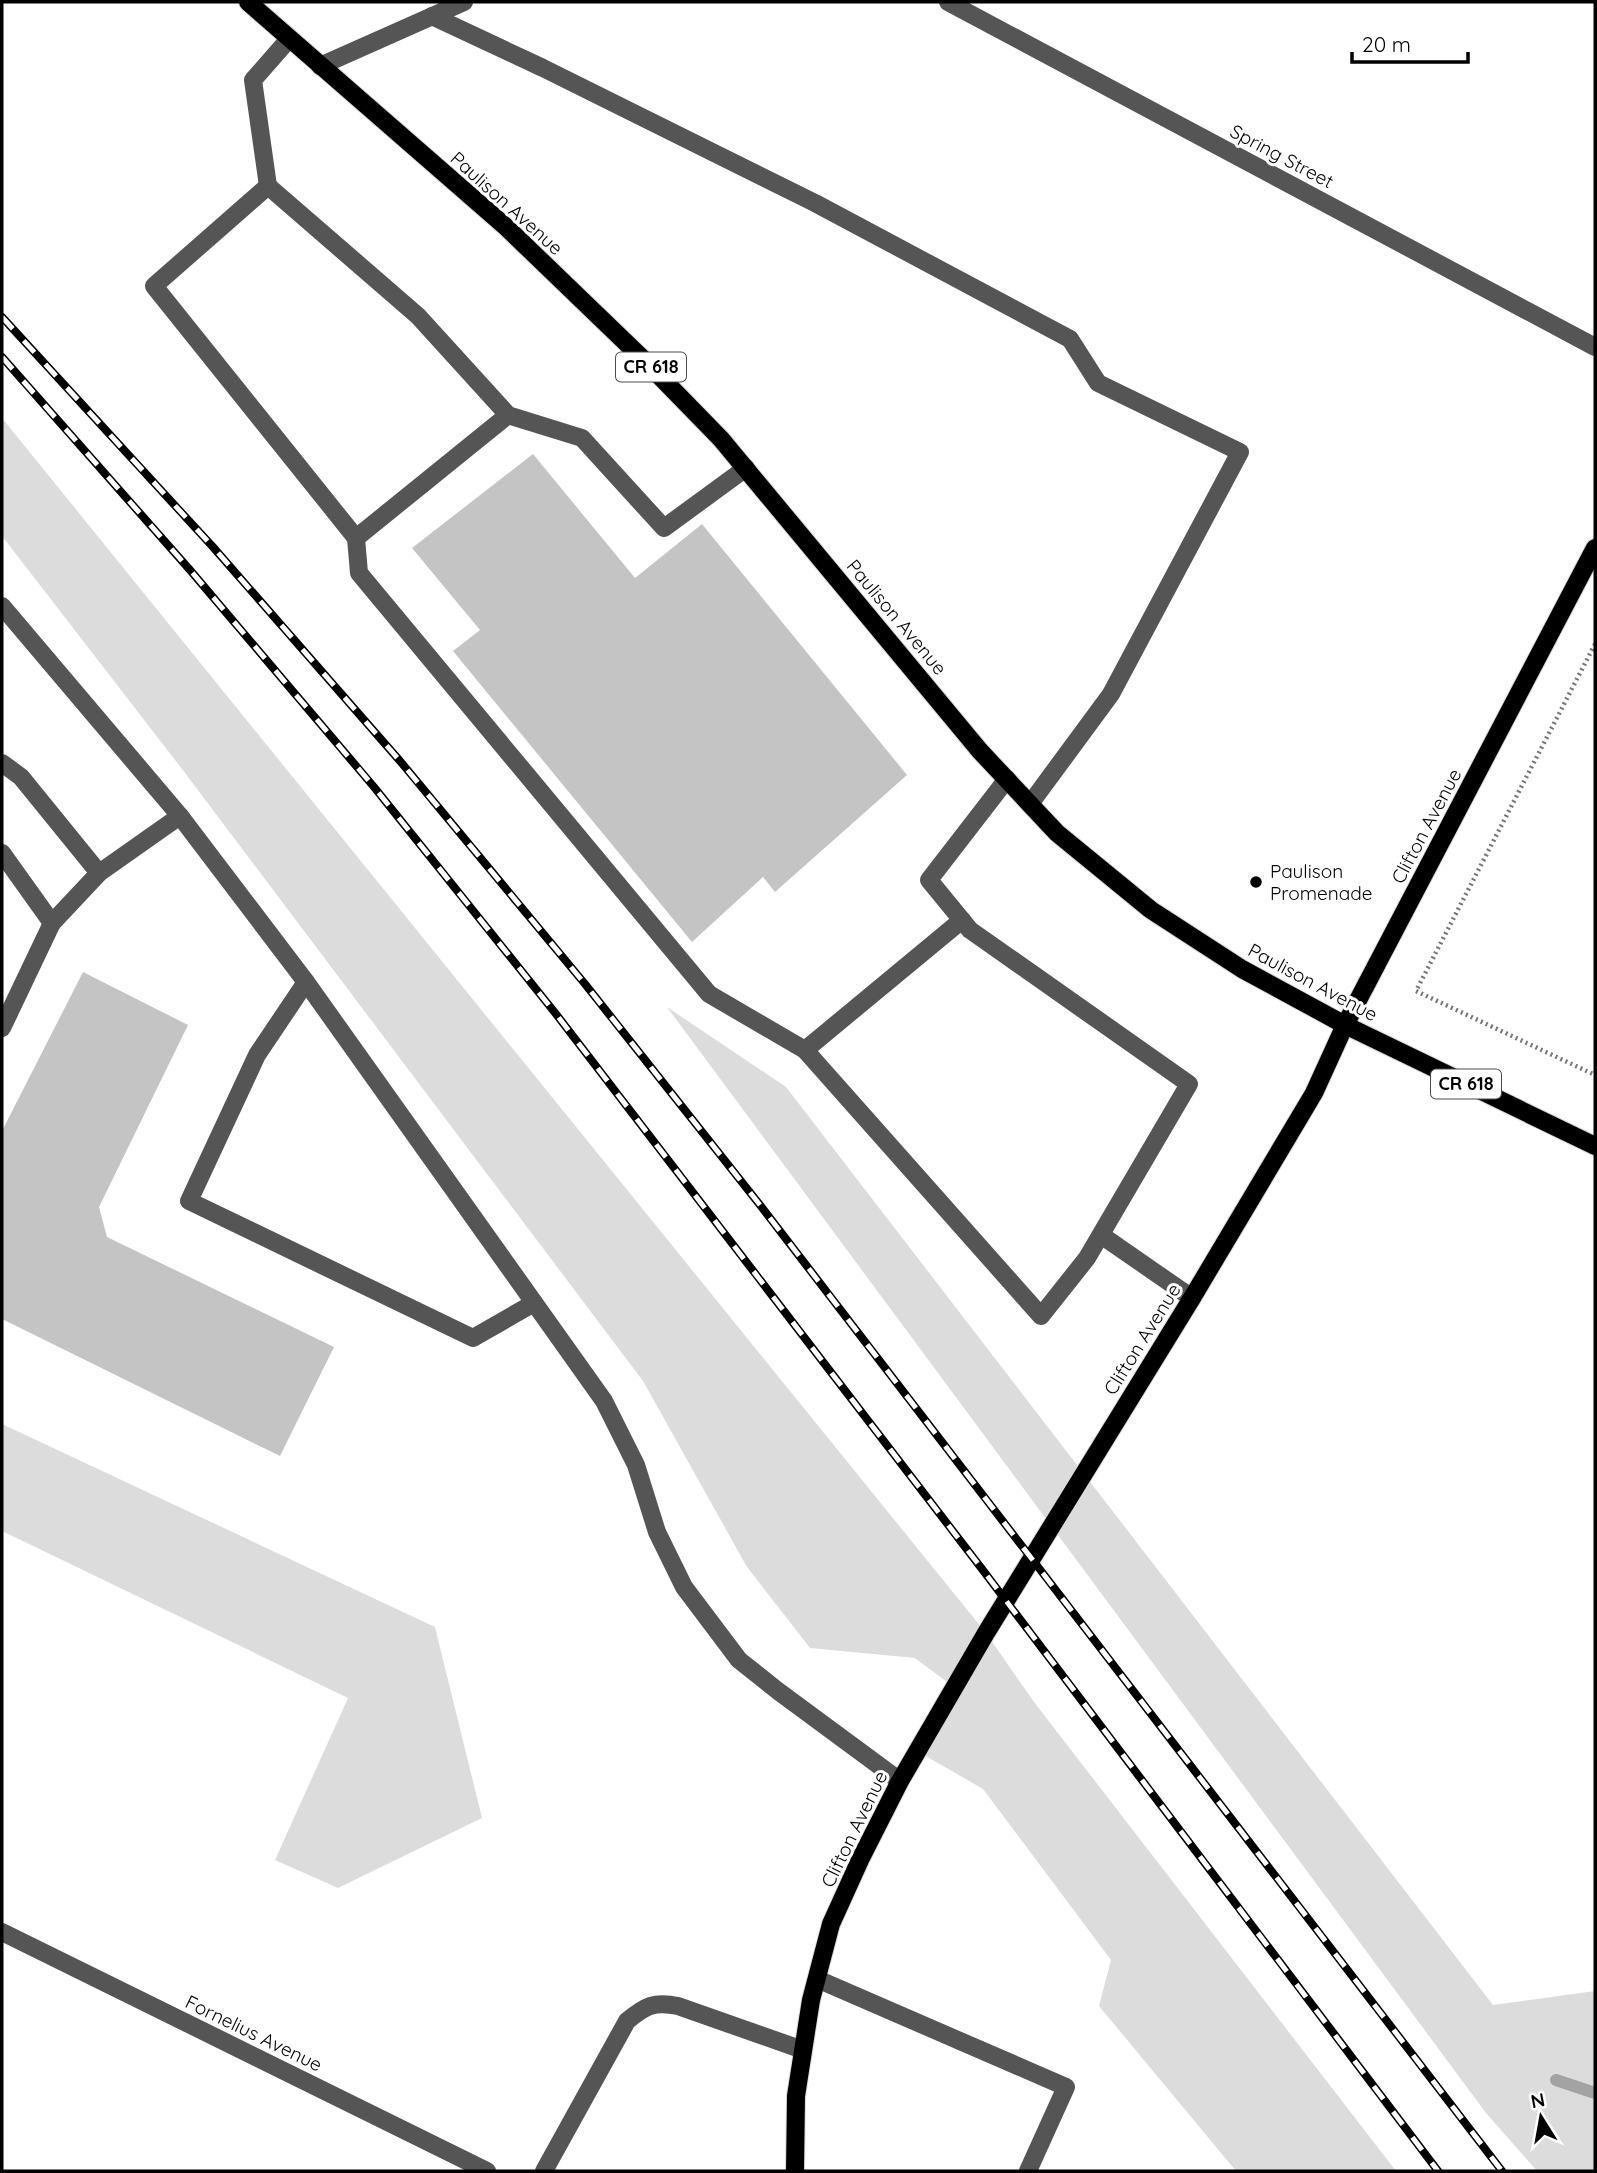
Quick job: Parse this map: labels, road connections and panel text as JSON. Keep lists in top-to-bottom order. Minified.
{"streets":{"main road":["Paulison Avenue","CR 618","Clifton Avenue"],"street":["Spring Street","Fornelius Avenue"]},"crossings":[["Paulison Avenue","Clifton Avenue"]],"places":["Paulison Promenade"],"scale_bar":"20 m","north":"top"}
